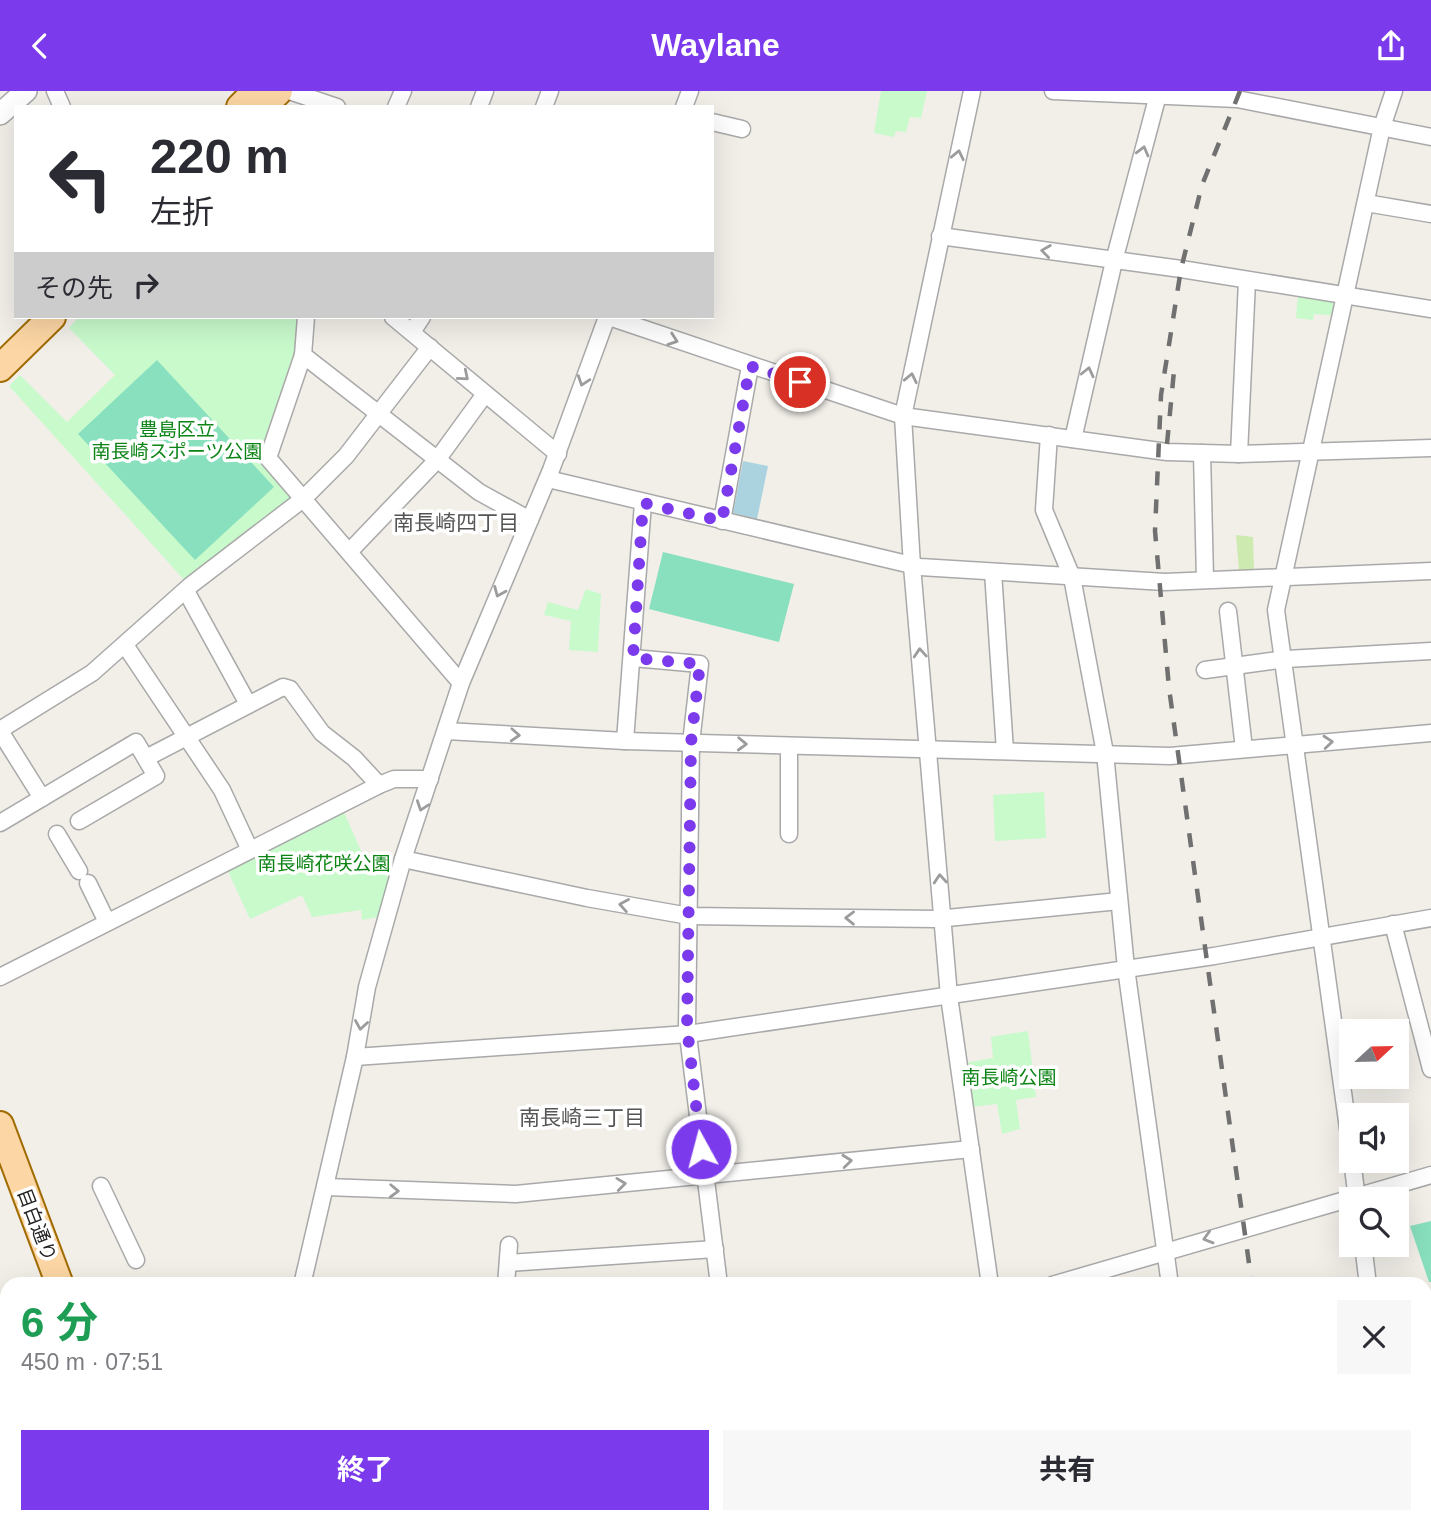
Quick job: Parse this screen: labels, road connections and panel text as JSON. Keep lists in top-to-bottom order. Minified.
{"streets":{"main road":["目白通り"]},"districts":["南長崎四丁目","南長崎三丁目"],"parks":["豊島区立 南長崎スポーツ公園","南長崎花咲公園","南長崎公園"],"north":"right","page":{"header":"Waylane","turn":["220 m","左折"],"then":"その先","heading":["6 分","450 m · 07:51"],"buttons":["終了","共有"]}}
